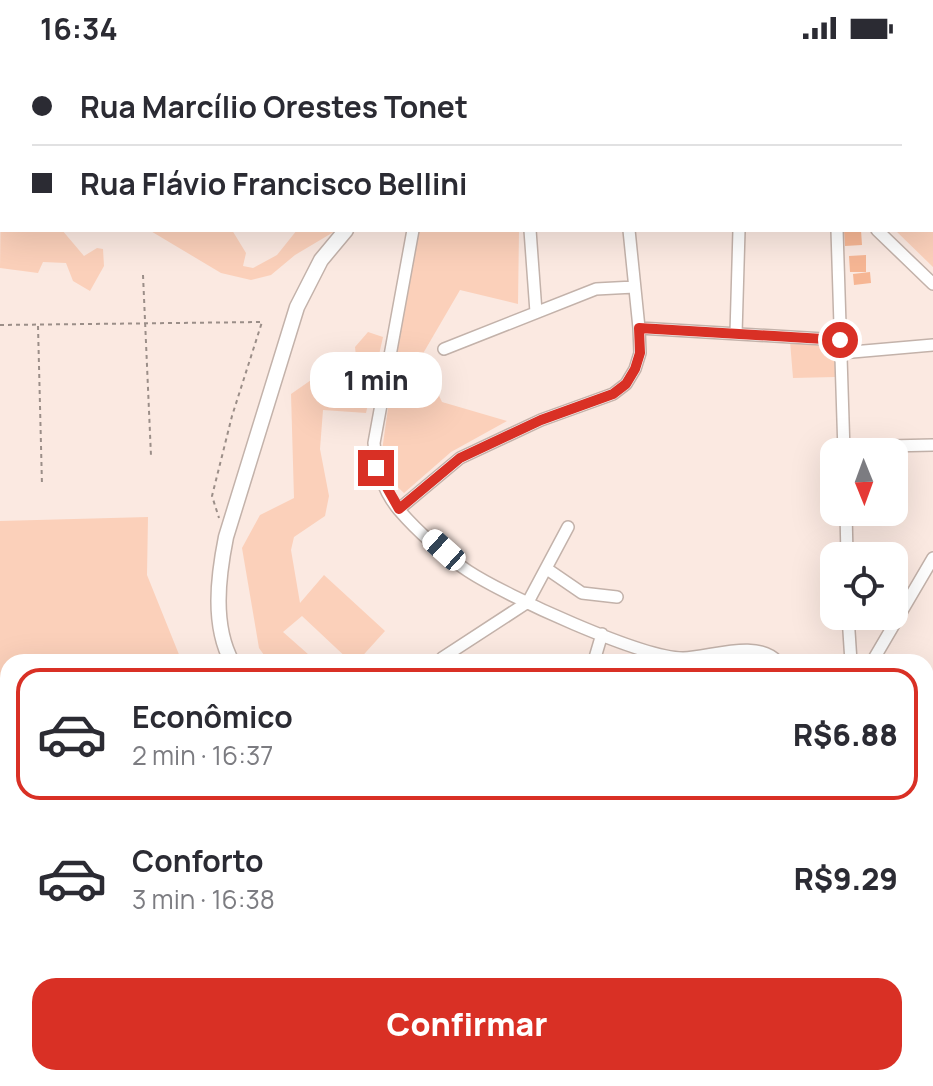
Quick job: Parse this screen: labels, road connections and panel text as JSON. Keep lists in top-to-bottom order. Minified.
{"north":"bottom","page":{"status":"16:34","banner":["Rua Marcílio Orestes Tonet","Rua Flávio Francisco Bellini"],"bubble":"1 min","list":[{"name":"Econômico","note":"2 min · 16:37","value":"R$6.88"},{"name":"Conforto","note":"3 min · 16:38","value":"R$9.29"}],"buttons":"Confirmar"}}
